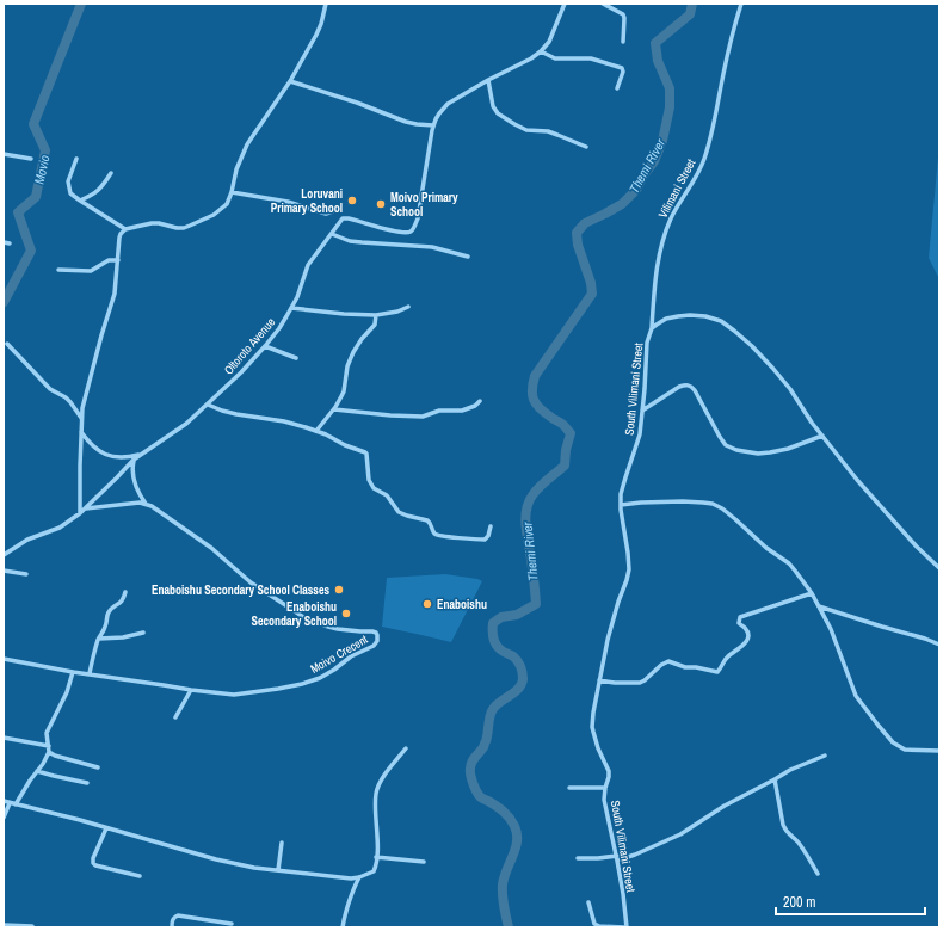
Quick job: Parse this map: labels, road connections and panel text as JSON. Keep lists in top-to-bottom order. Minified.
{"streets":{"street":["Vilimani Street","Oltoroto Avenue","South Vilimani Street","Moivo Crecent"]},"crossings":[["Vilimani Street","South Vilimani Street"]],"water":["Themi River","Movio"],"places":["Loruvani Primary School","Moivo Primary School","Enaboishu Secondary School Classes","Enaboishu","Enaboishu Secondary School"],"scale_bar":"200 m"}
